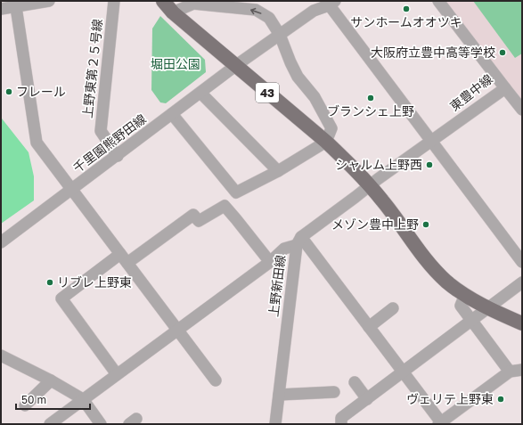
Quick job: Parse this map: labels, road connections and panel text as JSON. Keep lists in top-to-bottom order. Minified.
{"streets":{"main road":["43"],"street":["上野東第２５号線","東豊中線","千里園熊野田線","上野新田線"]},"crossings":[["上野東第２５号線","千里園熊野田線"],["43","東豊中線"],["43","千里園熊野田線"]],"parks":["堀田公園"],"places":["サンホームオオツキ","大阪府立豊中高等学校","フレール","ブランシェ上野","シャルム上野西","メゾン豊中上野","リブレ上野東","ヴェリテ上野東"],"scale_bar":"50 m"}
